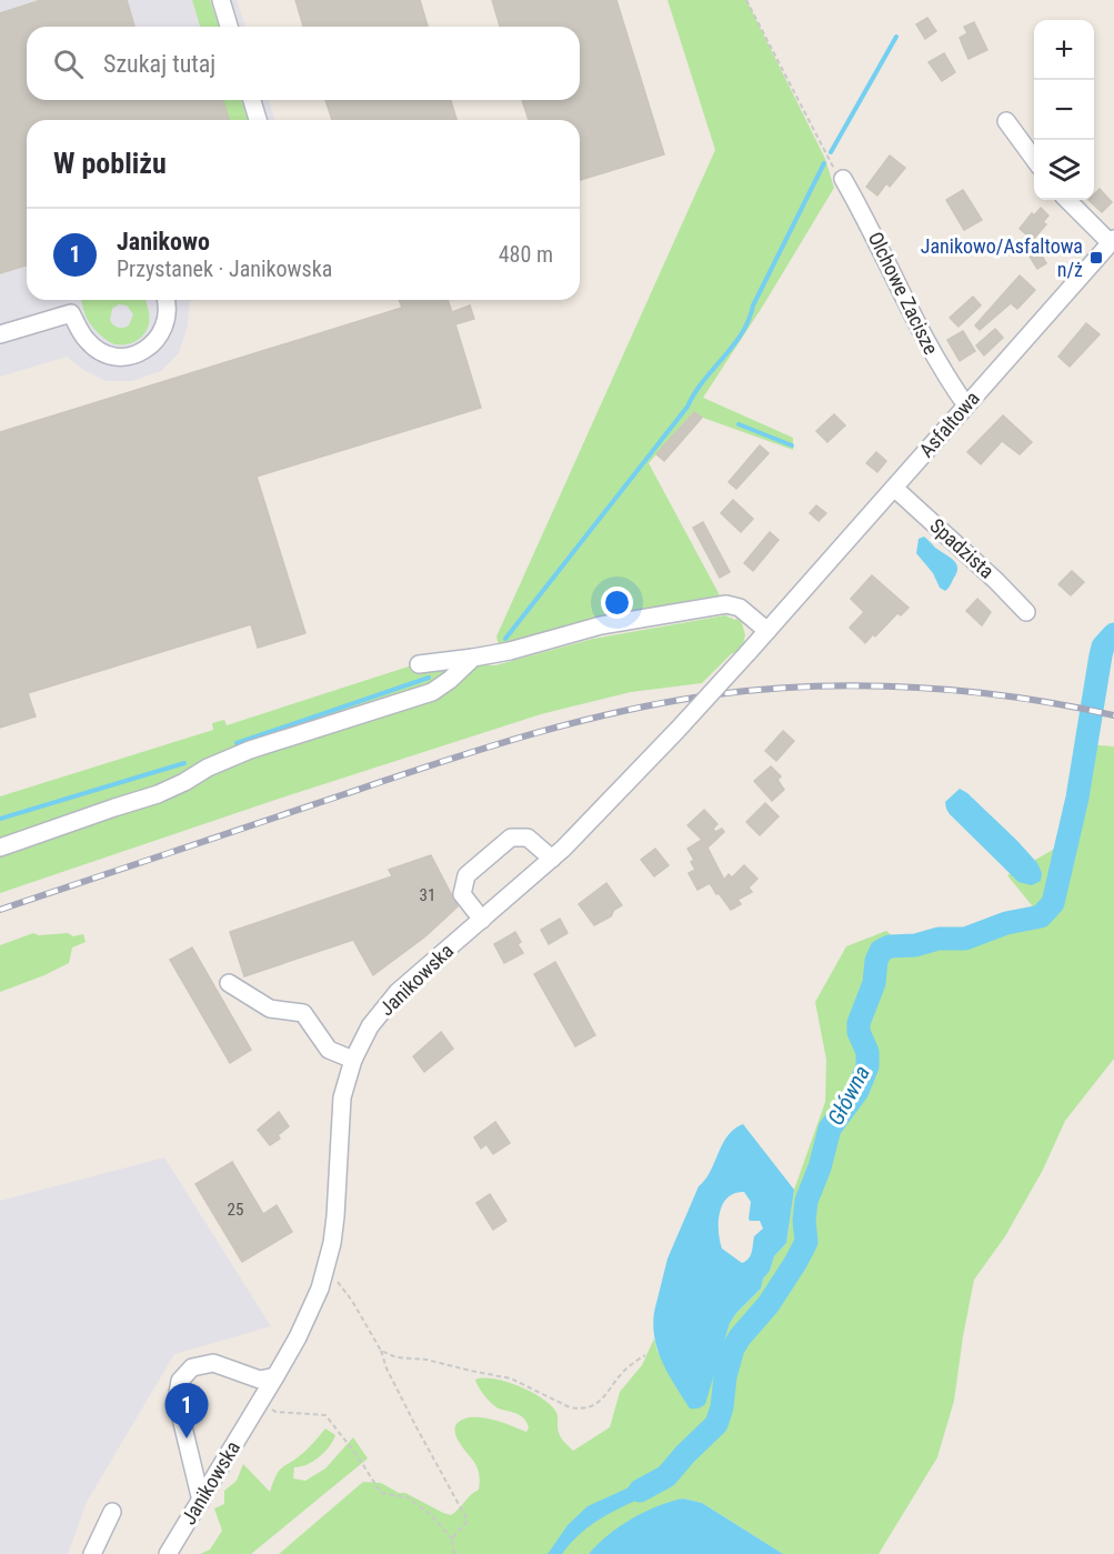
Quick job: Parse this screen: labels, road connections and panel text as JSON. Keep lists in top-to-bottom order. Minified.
{"streets":{"street":["Olchowe Zacisze","Asfaltowa","Spadzista","Janikowska"]},"crossings":[["Olchowe Zacisze","Asfaltowa"],["Asfaltowa","Spadzista"],["Asfaltowa","Janikowska"]],"water":["Główna"],"places":{"transit":["Janikowo/Asfaltowa n/ż"]},"house_numbers":["31","25"],"page":{"map_buttons":["+","−"],"search":"Szukaj tutaj","heading":"W pobliżu","list":[{"mark":"1","name":"Janikowo","note":"Przystanek · Janikowska","value":"480 m"}],"pins":"1"}}
